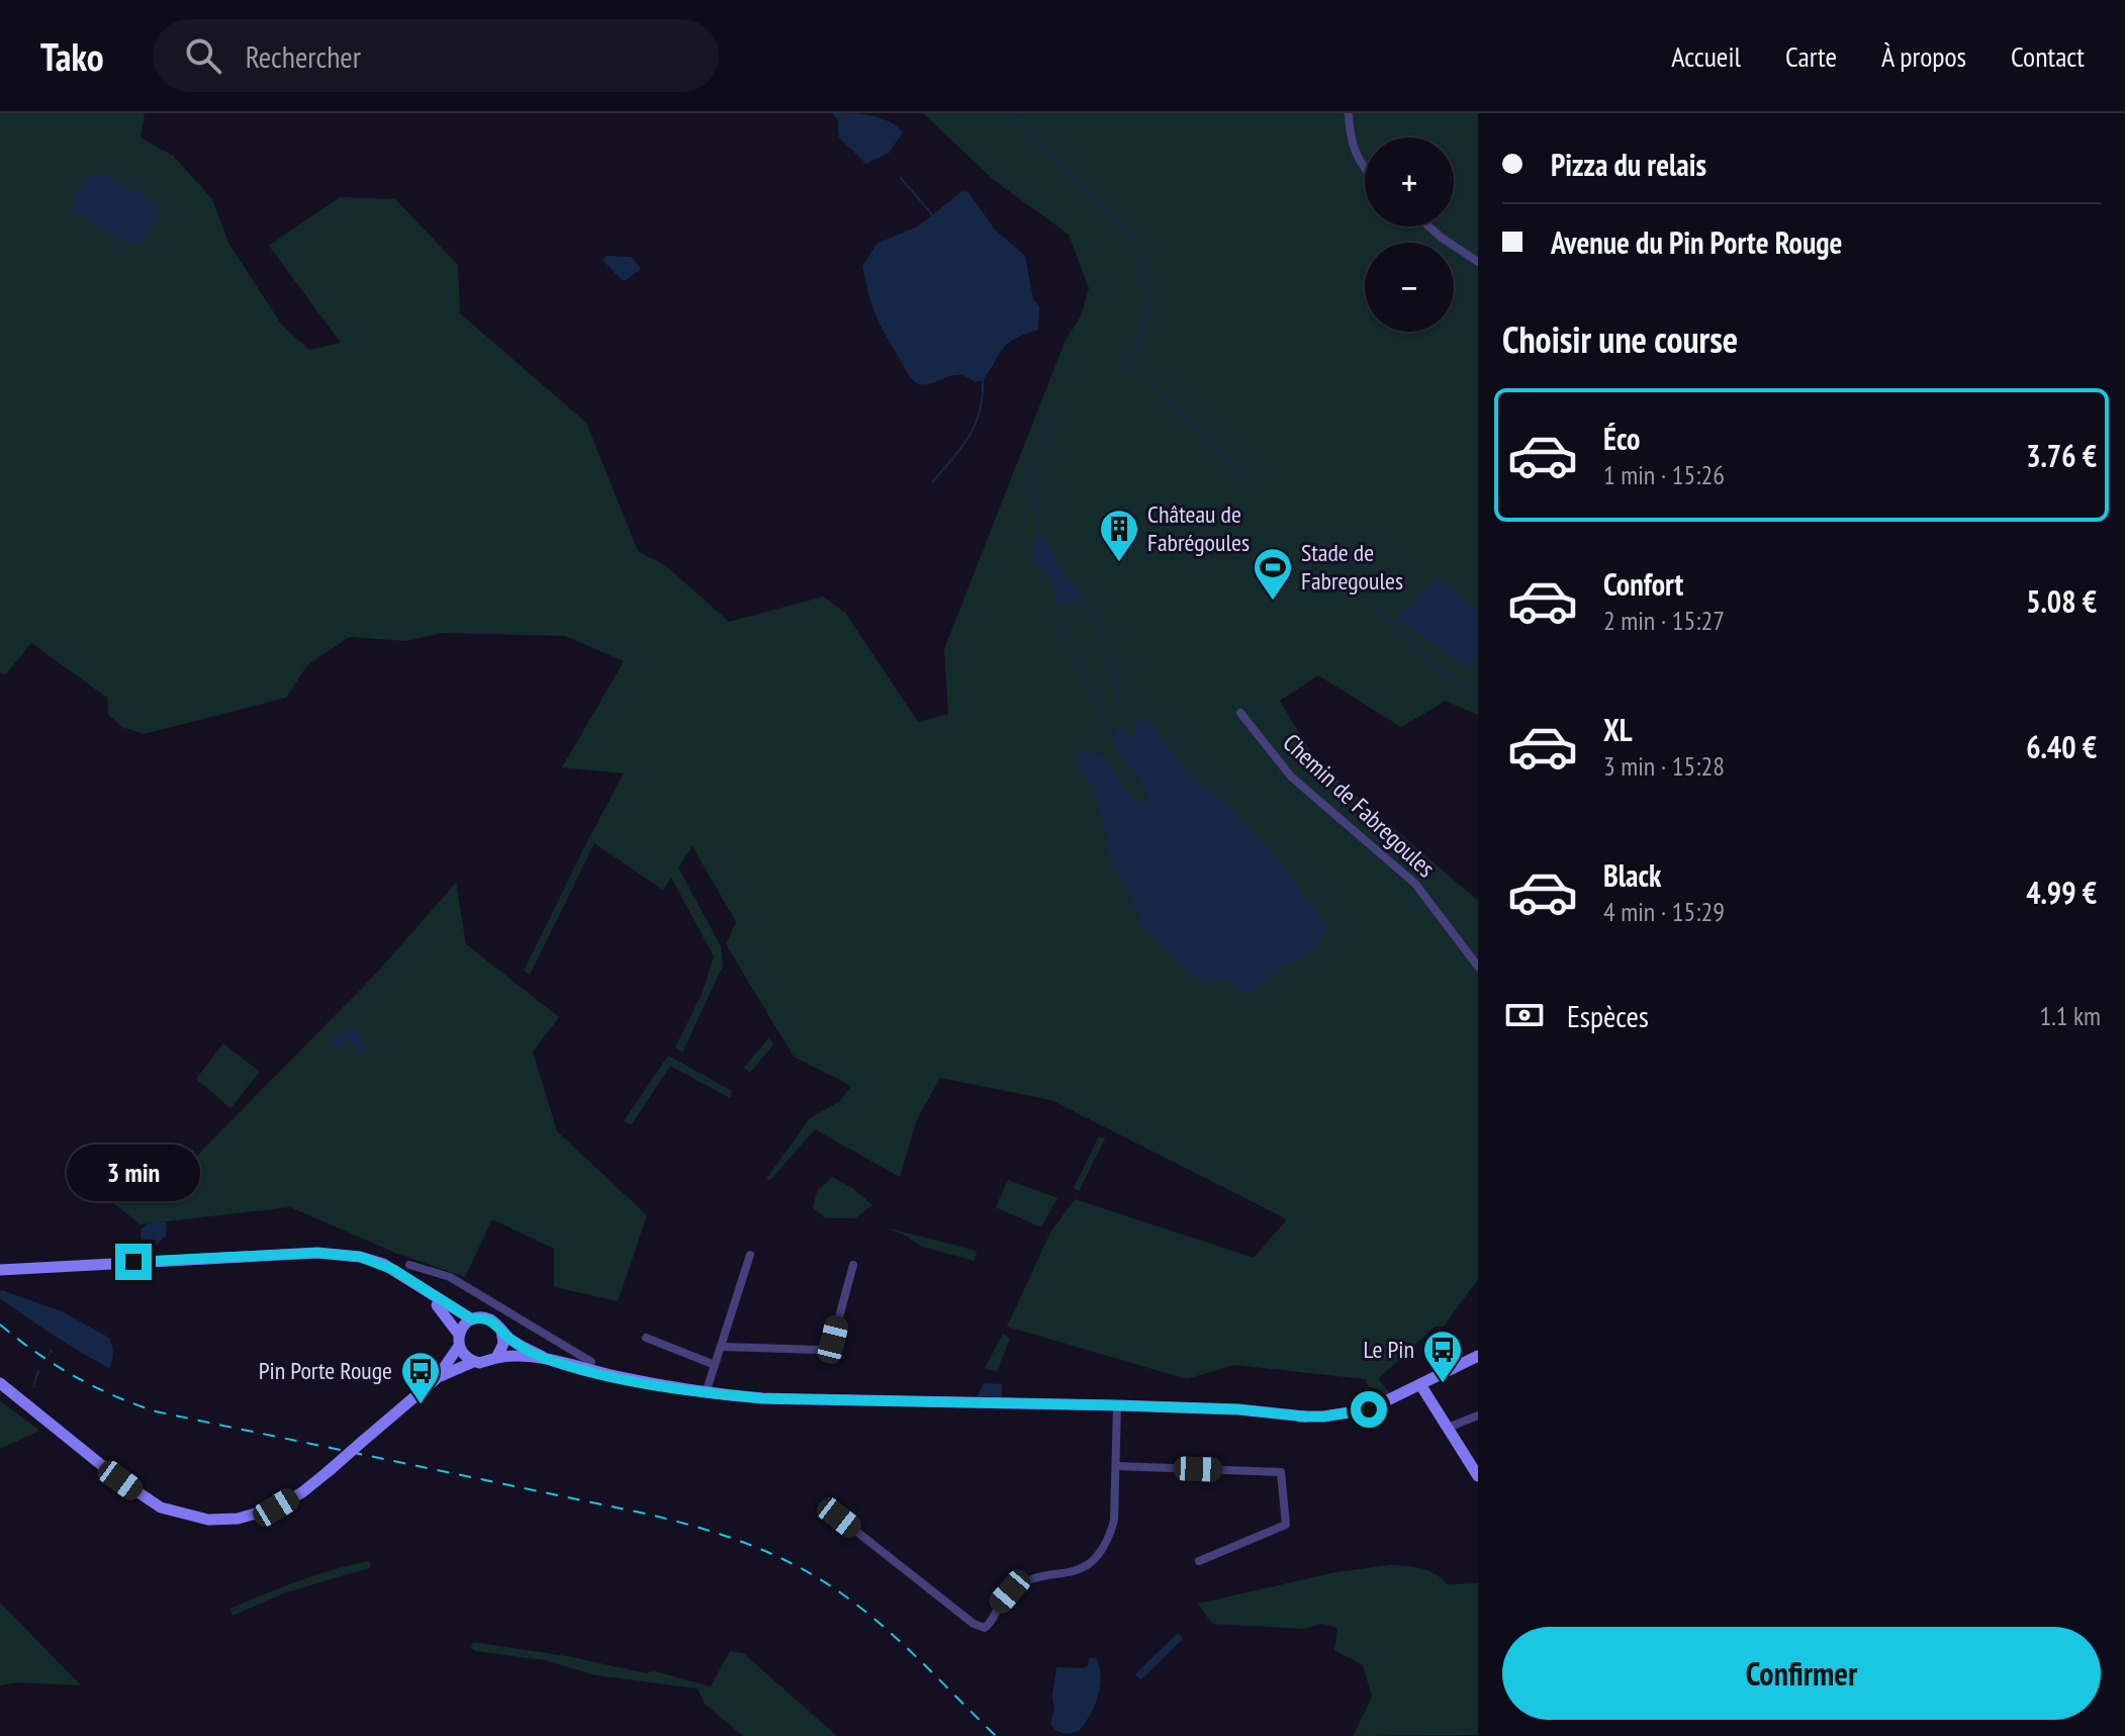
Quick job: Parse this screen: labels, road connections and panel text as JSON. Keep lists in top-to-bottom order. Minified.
{"streets":{"street":["Chemin de Fabregoules"]},"places":{"building":["Château de Fabrégoules"],"sports":["Stade de Fabregoules"],"bus stop":["Le Pin","Pin Porte Rouge"]},"page":{"header":"Tako","search":"Rechercher","nav":["Accueil","Carte","À propos","Contact"],"banner":["Pizza du relais","Avenue du Pin Porte Rouge"],"map_buttons":["+","−"],"heading":"Choisir une course","list":[{"name":"Éco","note":"1 min · 15:26","value":"3.76 €"},{"name":"Confort","note":"2 min · 15:27","value":"5.08 €"},{"name":"XL","note":"3 min · 15:28","value":"6.40 €"},{"name":"Black","note":"4 min · 15:29","value":"4.99 €"}],"pay":["Espèces","1.1 km"],"bubble":"3 min","buttons":"Confirmer"}}
